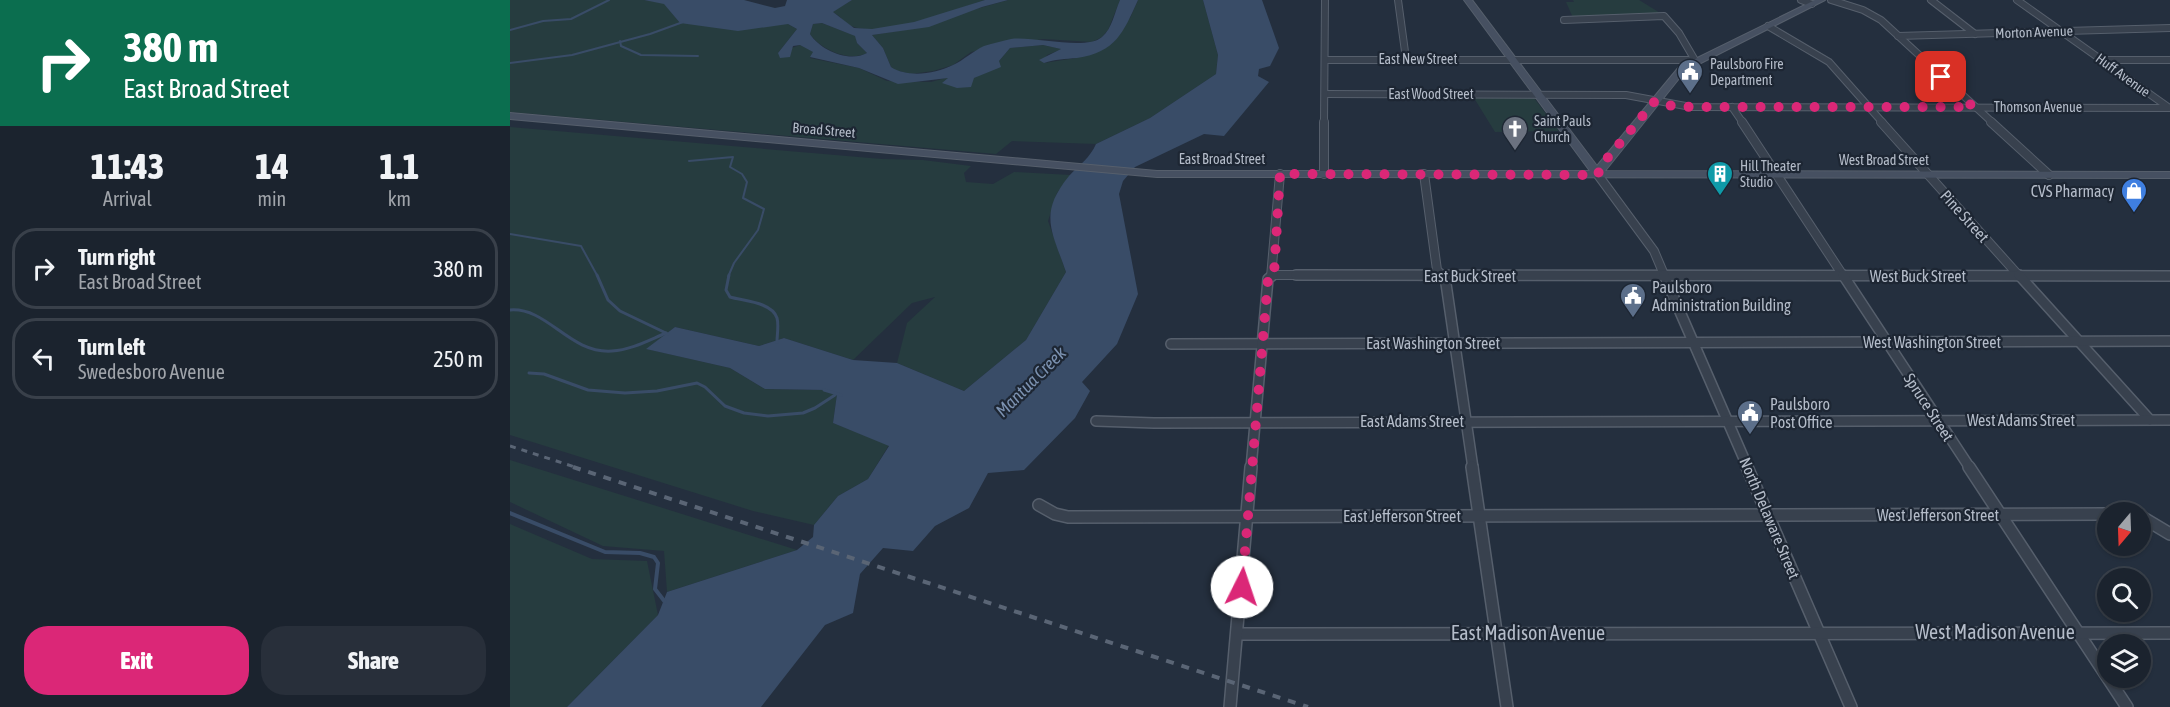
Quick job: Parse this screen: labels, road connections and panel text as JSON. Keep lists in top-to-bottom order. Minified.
{"streets":{"main road":["Broad Street","East Broad Street","West Broad Street"],"street":["Morton Avenue","East New Street","Huff Avenue","East Wood Street","Thomson Avenue","Pine Street","East Buck Street","West Buck Street","West Washington Street","East Washington Street","Spruce Street","West Adams Street","East Adams Street","West Jefferson Street","East Jefferson Street","North Delaware Street","West Madison Avenue","East Madison Avenue"]},"crossings":[["Morton Avenue","Huff Avenue"],["Huff Avenue","Thomson Avenue"],["East Wood Street","Thomson Avenue"],["Thomson Avenue","Pine Street"],["Thomson Avenue","Spruce Street"],["Broad Street","East Broad Street"],["East Broad Street","West Broad Street"],["East Broad Street","North Delaware Street"],["West Broad Street","Pine Street"],["West Broad Street","Spruce Street"],["West Broad Street","North Delaware Street"],["Pine Street","West Buck Street"],["Pine Street","West Washington Street"],["Pine Street","West Adams Street"],["East Buck Street","West Buck Street"],["East Buck Street","North Delaware Street"],["West Buck Street","Spruce Street"],["West Buck Street","North Delaware Street"],["West Washington Street","East Washington Street"],["West Washington Street","Spruce Street"],["West Washington Street","North Delaware Street"],["East Washington Street","North Delaware Street"],["Spruce Street","West Adams Street"],["Spruce Street","West Jefferson Street"],["Spruce Street","West Madison Avenue"],["West Adams Street","East Adams Street"],["West Adams Street","North Delaware Street"],["East Adams Street","North Delaware Street"],["West Jefferson Street","East Jefferson Street"],["West Jefferson Street","North Delaware Street"],["East Jefferson Street","North Delaware Street"],["North Delaware Street","West Madison Avenue"],["North Delaware Street","East Madison Avenue"],["West Madison Avenue","East Madison Avenue"]],"water":["Mantua Creek"],"places":{"public building":["Paulsboro Fire Department","Paulsboro Administration Building","Paulsboro Post Office"],"church":["Saint Pauls Church"],"building":["Hill Theater Studio"],"shop":["CVS Pharmacy"]},"north":"bottom","page":{"turn":["380 m","East Broad Street"],"eta":["11:43","Arrival","14","min","1.1","km"],"list":[{"name":"Turn right","note":"East Broad Street","value":"380 m"},{"name":"Turn left","note":"Swedesboro Avenue","value":"250 m"}],"buttons":["Exit","Share"]}}
